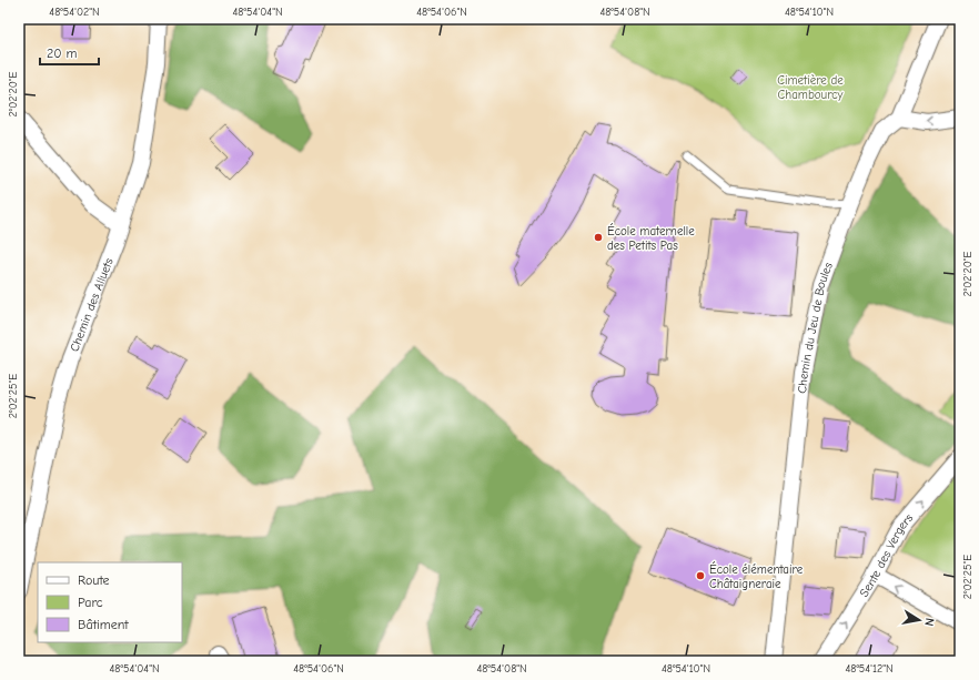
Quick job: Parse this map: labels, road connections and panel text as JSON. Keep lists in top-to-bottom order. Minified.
{"streets":{"street":["Chemin des Alluets","Chemin du Jeu de Boules","Sente des Vergers"]},"one_way":["Sente des Vergers"],"parks":["Cimetière de Chambourcy"],"places":["École maternelle des Petits Pas","École élémentaire Châtaigneraie"],"legend":["Route","Parc","Bâtiment"],"scale_bar":"20 m","north":"right","coordinates":["48°54'02\"N","48°54'04\"N","48°54'06\"N","48°54'08\"N","48°54'10\"N","2°02'20\"E","2°02'25\"E","48°54'12\"N"]}
